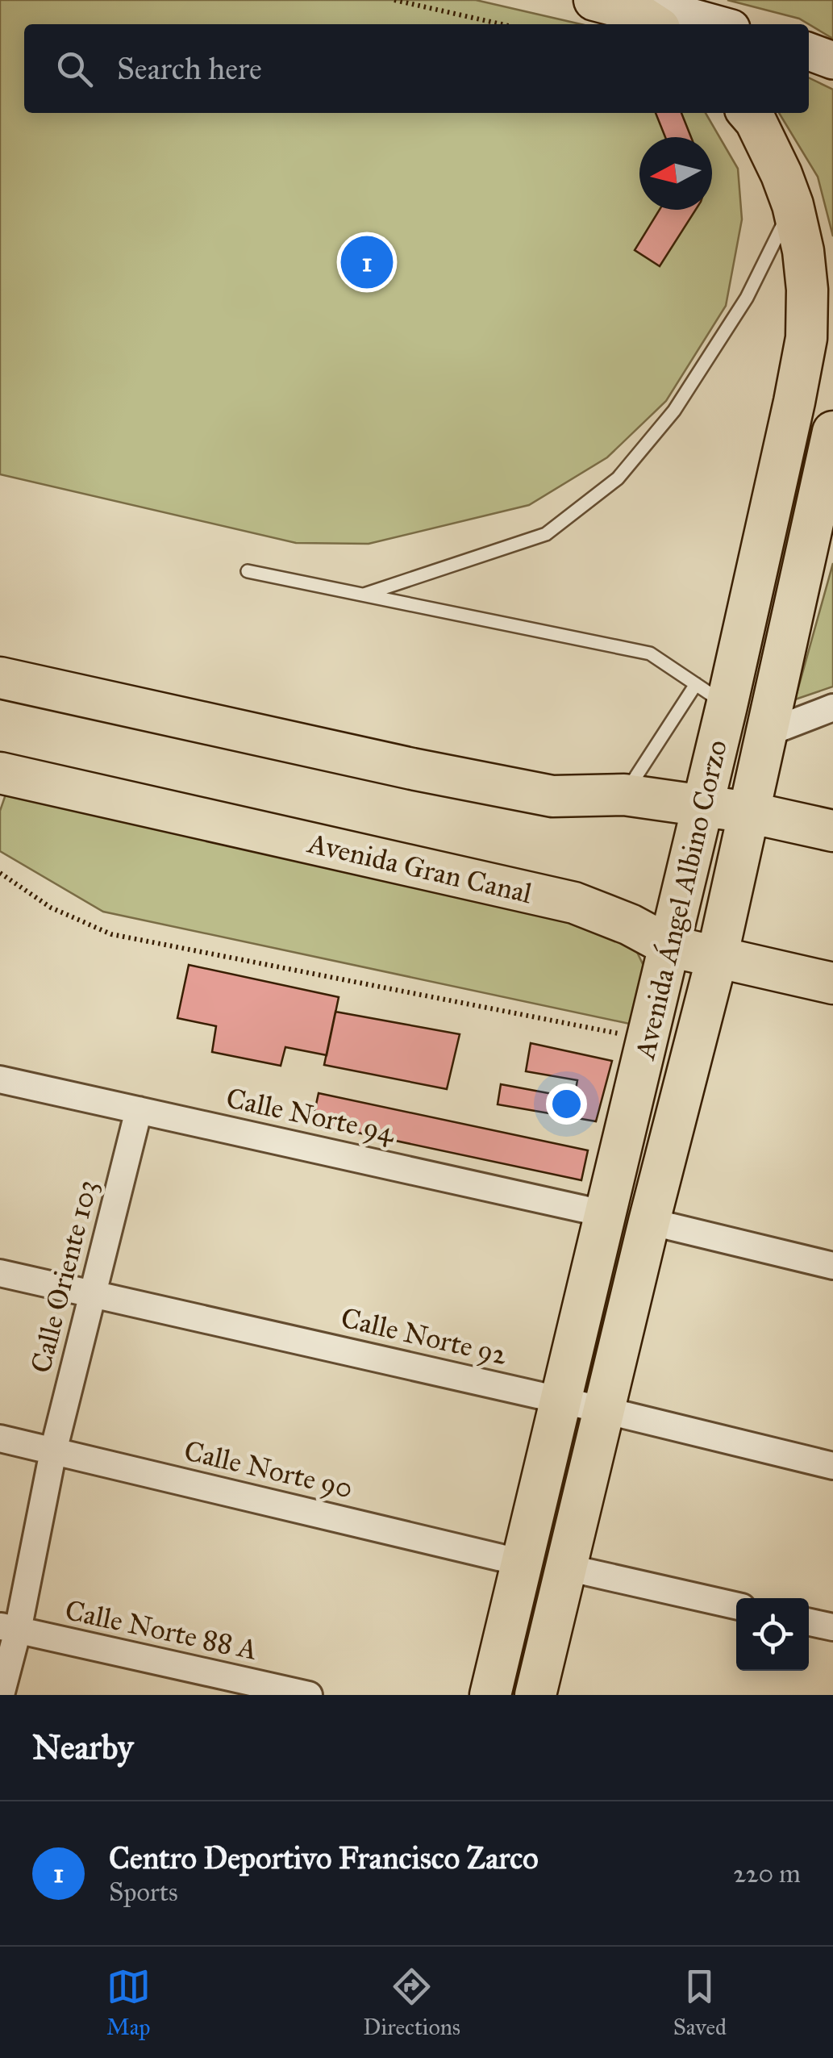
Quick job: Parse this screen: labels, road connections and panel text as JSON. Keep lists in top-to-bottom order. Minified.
{"streets":{"main road":["Avenida Gran Canal","Avenida Ángel Albino Corzo"],"street":["Calle Norte 94","Calle Oriente 103","Calle Norte 92","Calle Norte 90","Calle Norte 88 A"]},"crossings":[["Avenida Gran Canal","Avenida Ángel Albino Corzo"],["Avenida Ángel Albino Corzo","Calle Norte 94"],["Avenida Ángel Albino Corzo","Calle Norte 92"],["Avenida Ángel Albino Corzo","Calle Norte 90"],["Calle Norte 94","Calle Oriente 103"],["Calle Oriente 103","Calle Norte 92"],["Calle Oriente 103","Calle Norte 90"],["Calle Oriente 103","Calle Norte 88 A"]],"north":"left","page":{"search":"Search here","pins":"1","heading":"Nearby","list":[{"mark":"1","name":"Centro Deportivo Francisco Zarco","note":"Sports","value":"220 m"}],"nav":["Map","Directions","Saved"]}}
